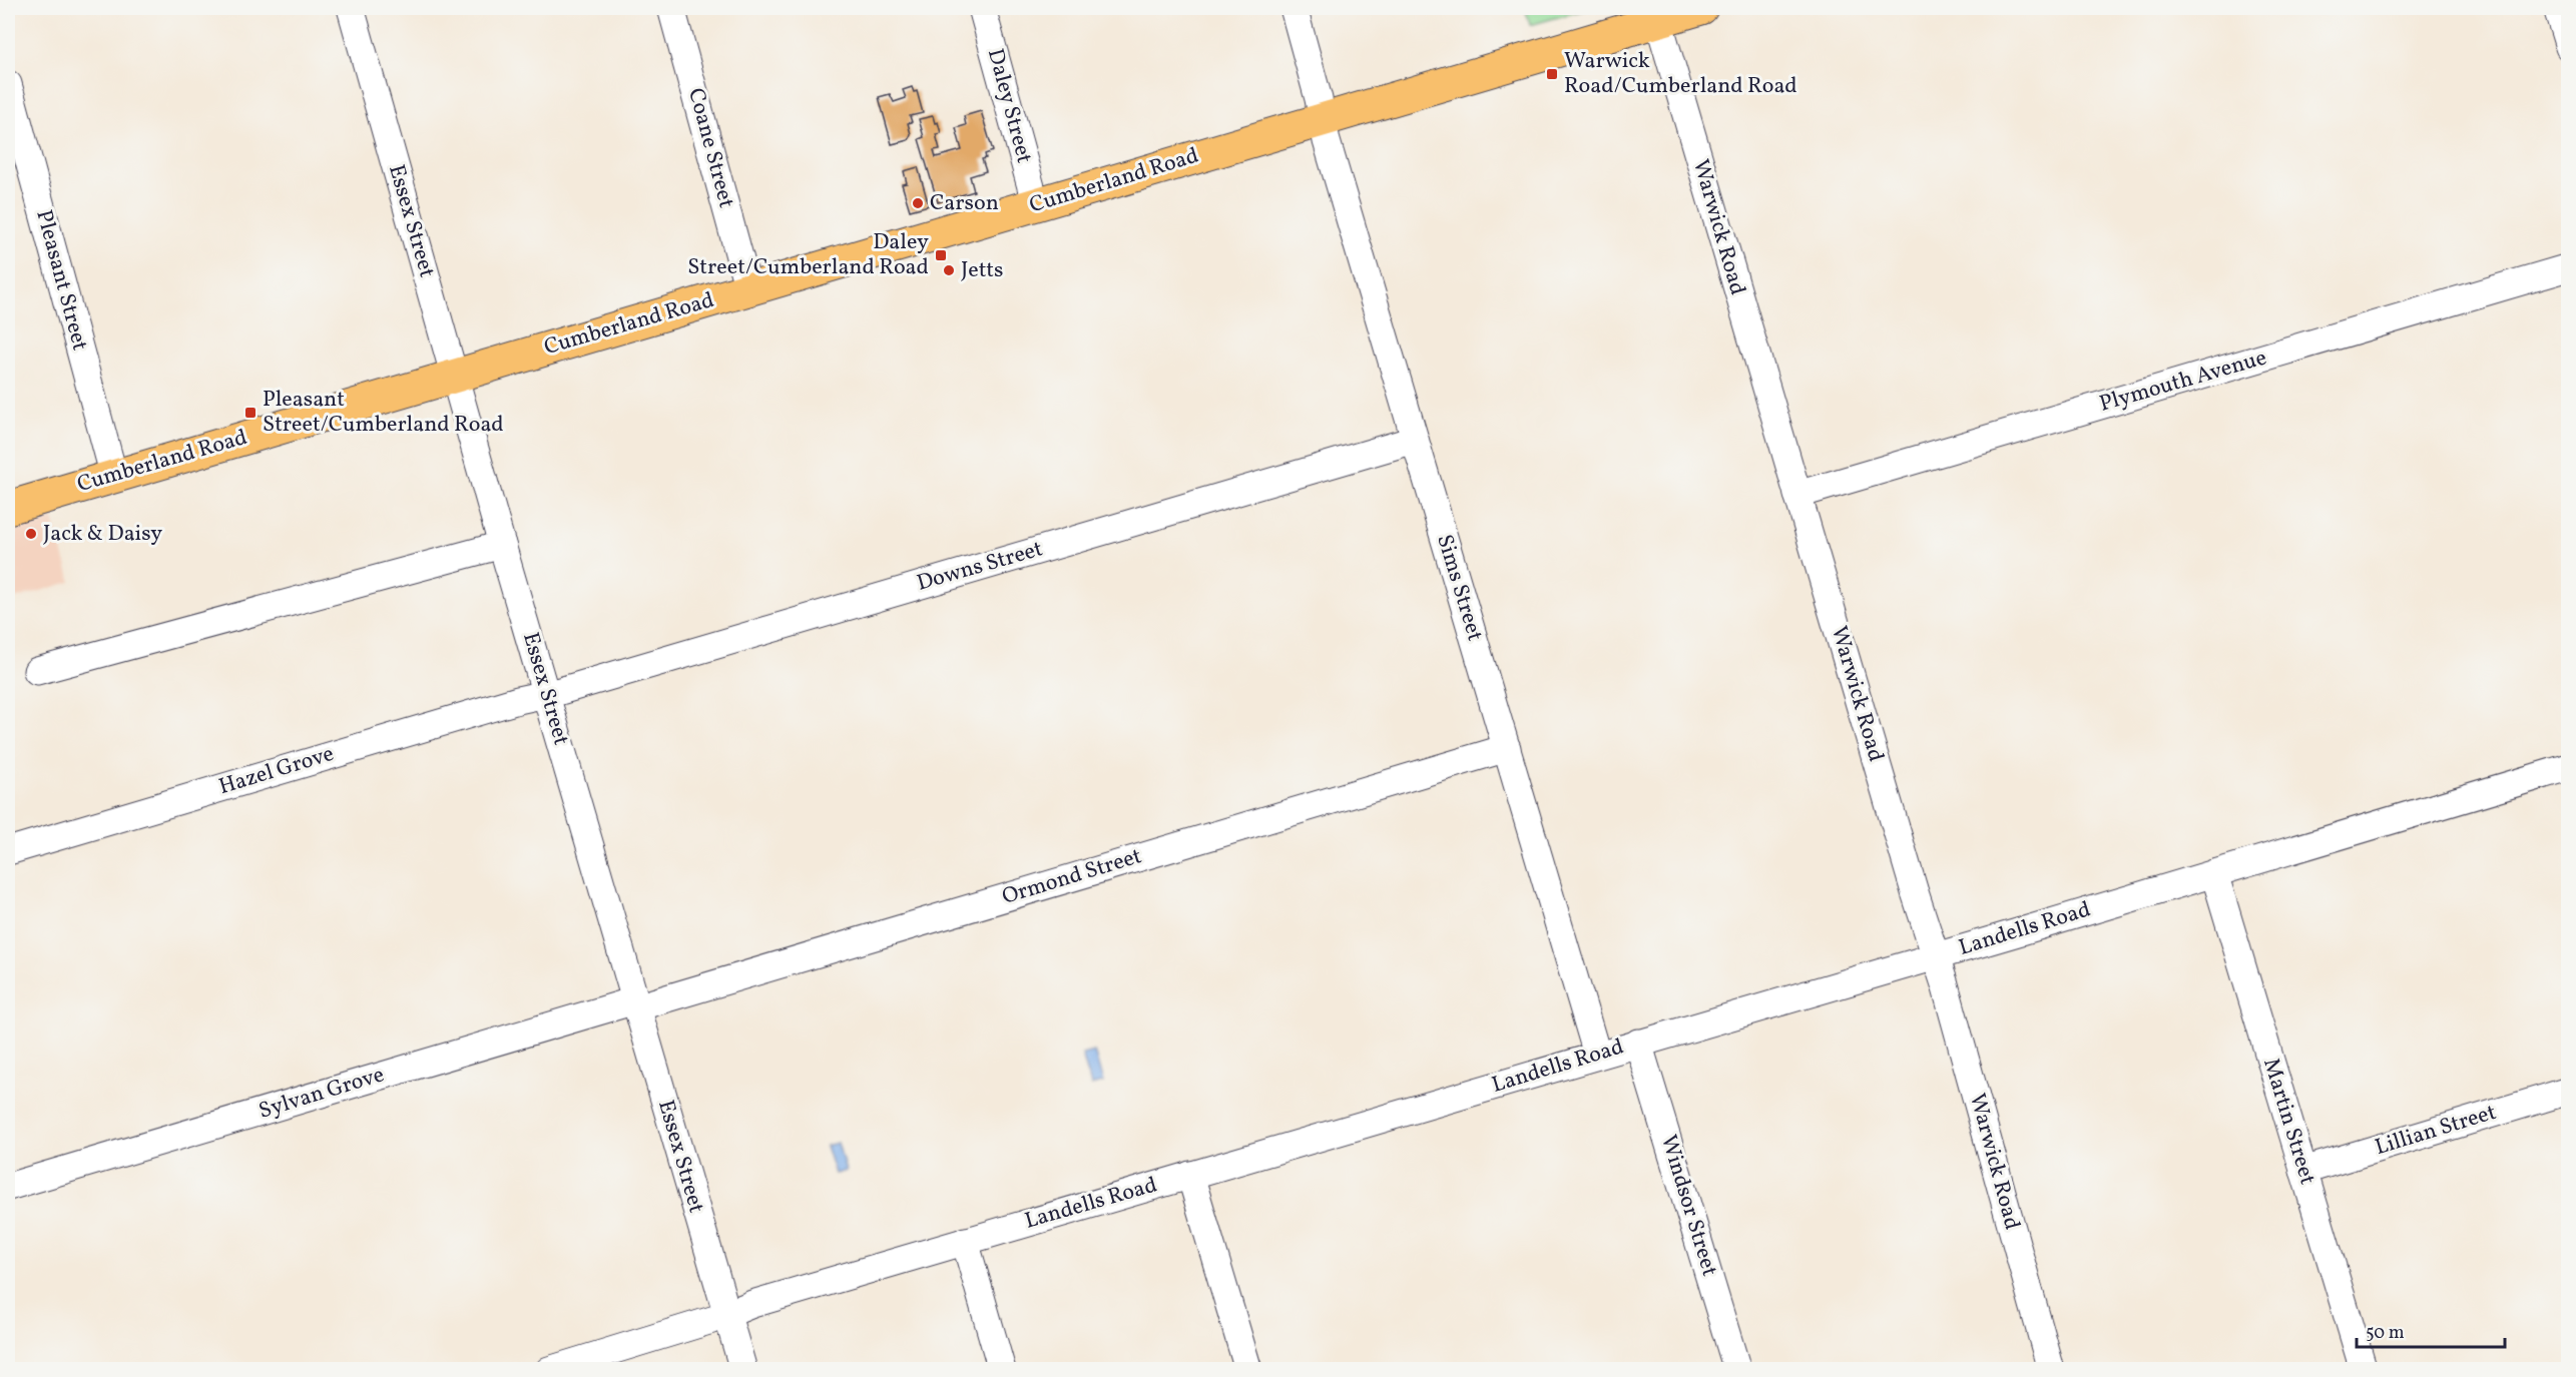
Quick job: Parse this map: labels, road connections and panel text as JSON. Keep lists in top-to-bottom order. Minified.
{"streets":{"main road":["Cumberland Road"],"street":["Daley Street","Coane Street","Essex Street","Warwick Road","Pleasant Street","Plymouth Avenue","Downs Street","Sims Street","Hazel Grove","Ormond Street","Landells Road","Sylvan Grove","Martin Street","Lillian Street","Windsor Street"]},"crossings":[["Daley Street","Cumberland Road"],["Coane Street","Cumberland Road"],["Cumberland Road","Essex Street"],["Cumberland Road","Warwick Road"],["Cumberland Road","Pleasant Street"],["Cumberland Road","Sims Street"],["Essex Street","Downs Street"],["Essex Street","Hazel Grove"],["Essex Street","Ormond Street"],["Essex Street","Landells Road"],["Essex Street","Sylvan Grove"],["Warwick Road","Plymouth Avenue"],["Warwick Road","Landells Road"],["Downs Street","Sims Street"],["Downs Street","Hazel Grove"],["Sims Street","Ormond Street"],["Sims Street","Landells Road"],["Ormond Street","Sylvan Grove"],["Landells Road","Martin Street"],["Landells Road","Windsor Street"],["Martin Street","Lillian Street"]],"places":{"transit":["Warwick Road/Cumberland Road","Daley Street/Cumberland Road","Pleasant Street/Cumberland Road"],"other":["Carson","Jetts","Jack & Daisy"]},"scale_bar":"50 m"}
